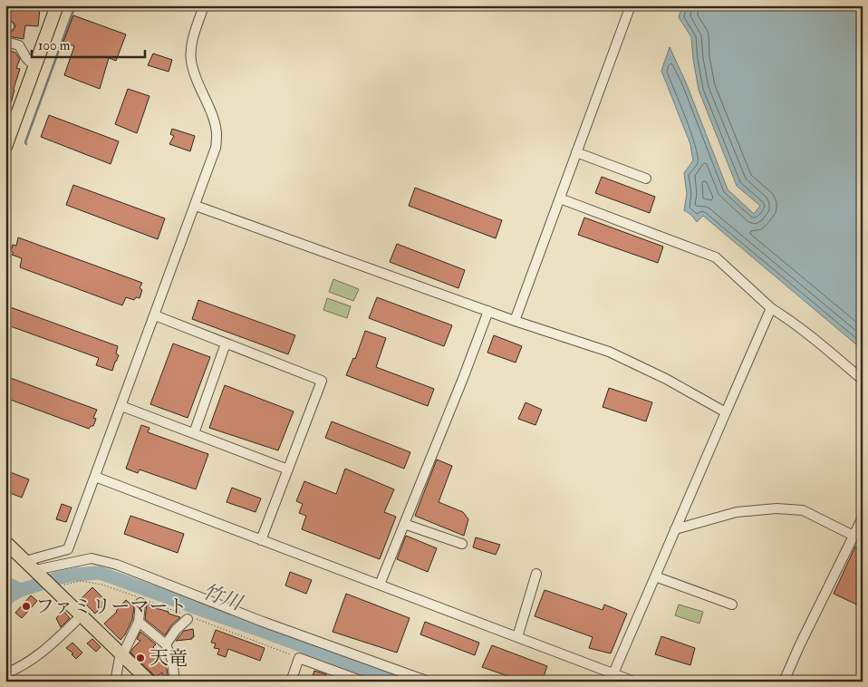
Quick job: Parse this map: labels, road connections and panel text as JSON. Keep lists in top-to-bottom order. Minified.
{"water":["竹川"],"places":["ファミリーマート","天竜"],"scale_bar":"100 m"}
